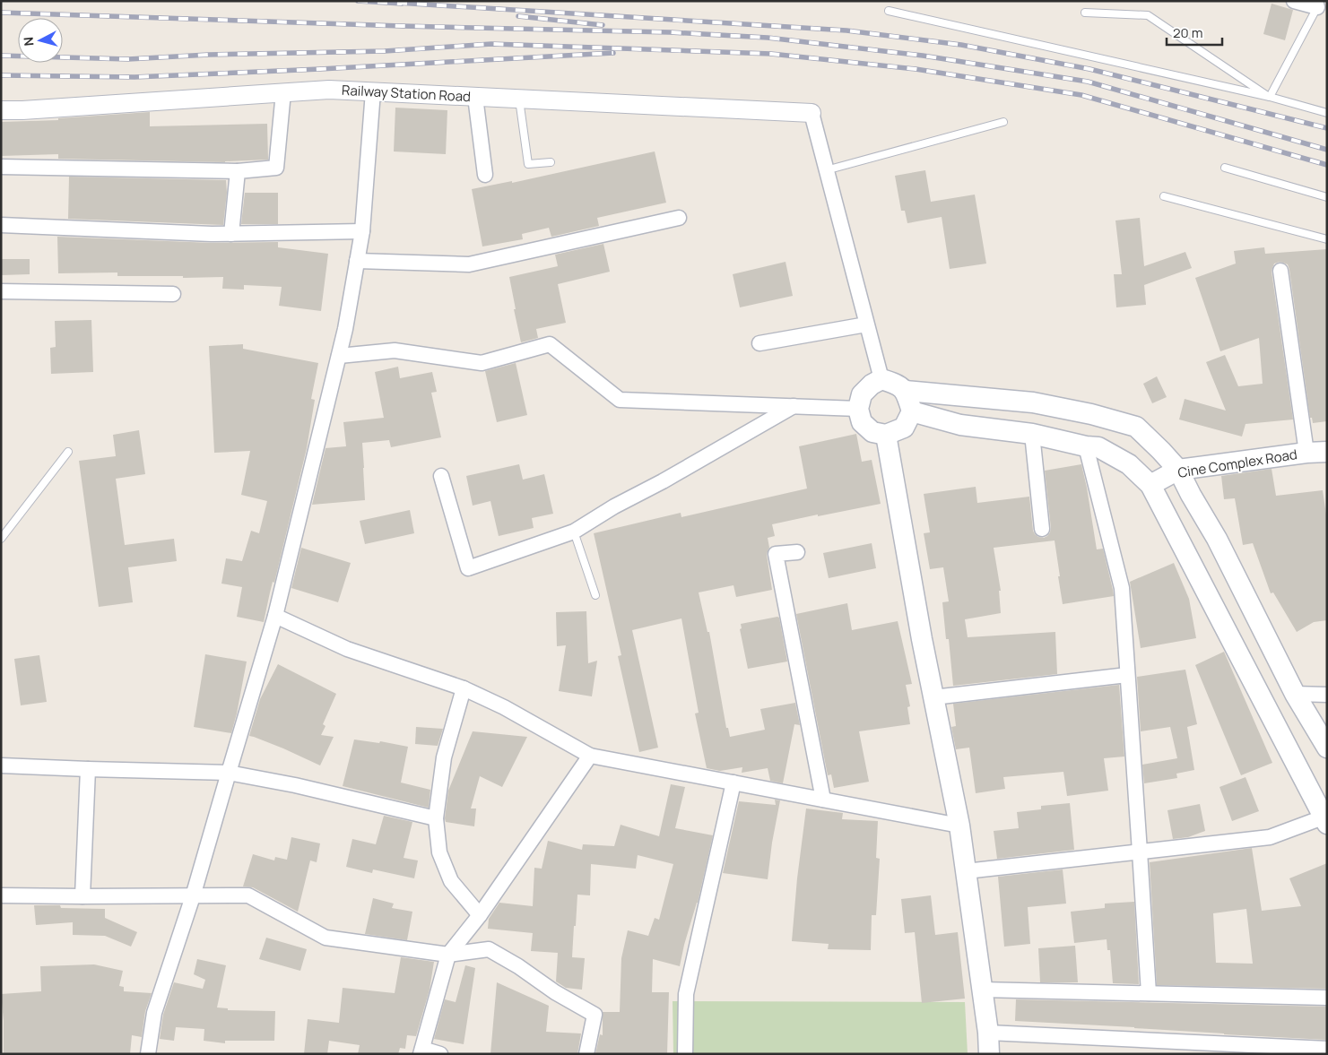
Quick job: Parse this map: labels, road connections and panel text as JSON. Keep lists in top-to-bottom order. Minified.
{"streets":{"main road":["Cine Complex Road"],"street":["Railway Station Road"]},"scale_bar":"20 m","north":"left"}
